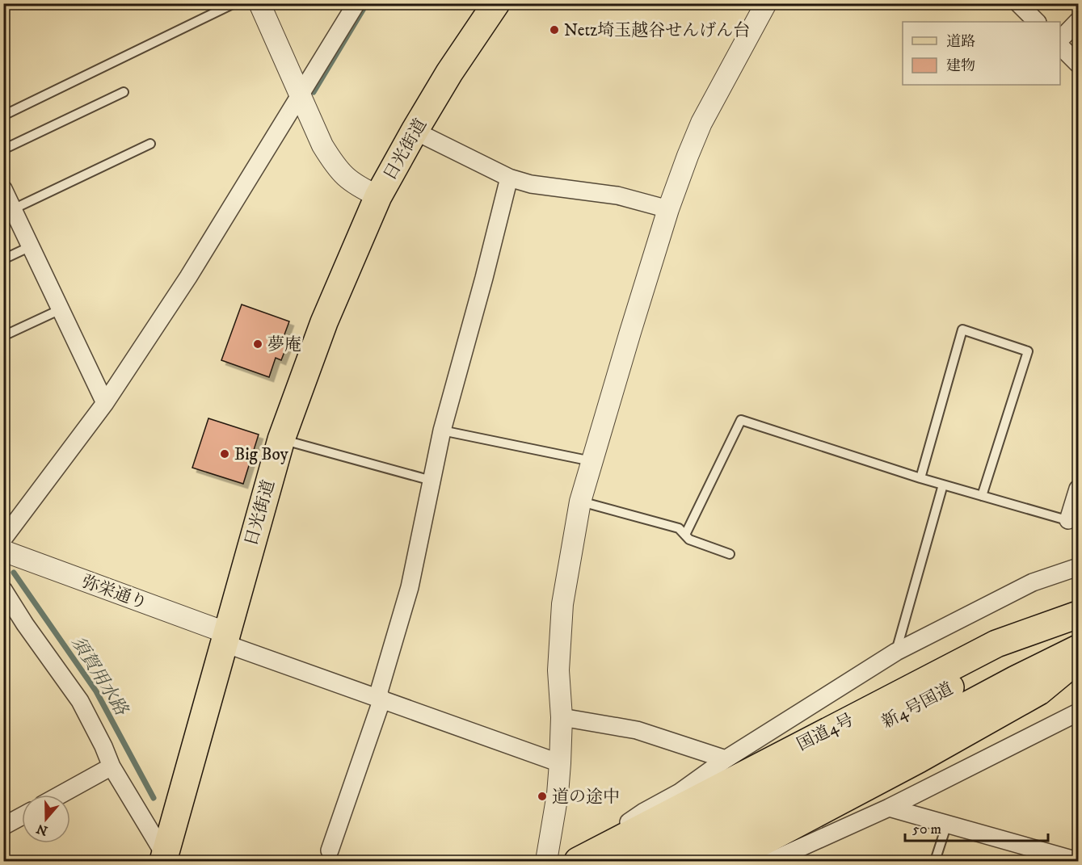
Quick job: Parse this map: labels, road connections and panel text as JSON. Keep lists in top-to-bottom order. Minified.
{"streets":{"main road":["日光街道","新4号国道","国道4号"],"street":["弥栄通り"]},"crossings":[["日光街道","弥栄通り"],["新4号国道","国道4号"]],"water":["須賀用水路"],"places":["Netz埼玉越谷せんげん台","夢庵","Big Boy","道の途中"],"legend":["道路","建物"],"scale_bar":"50 m","north":"bottom"}
